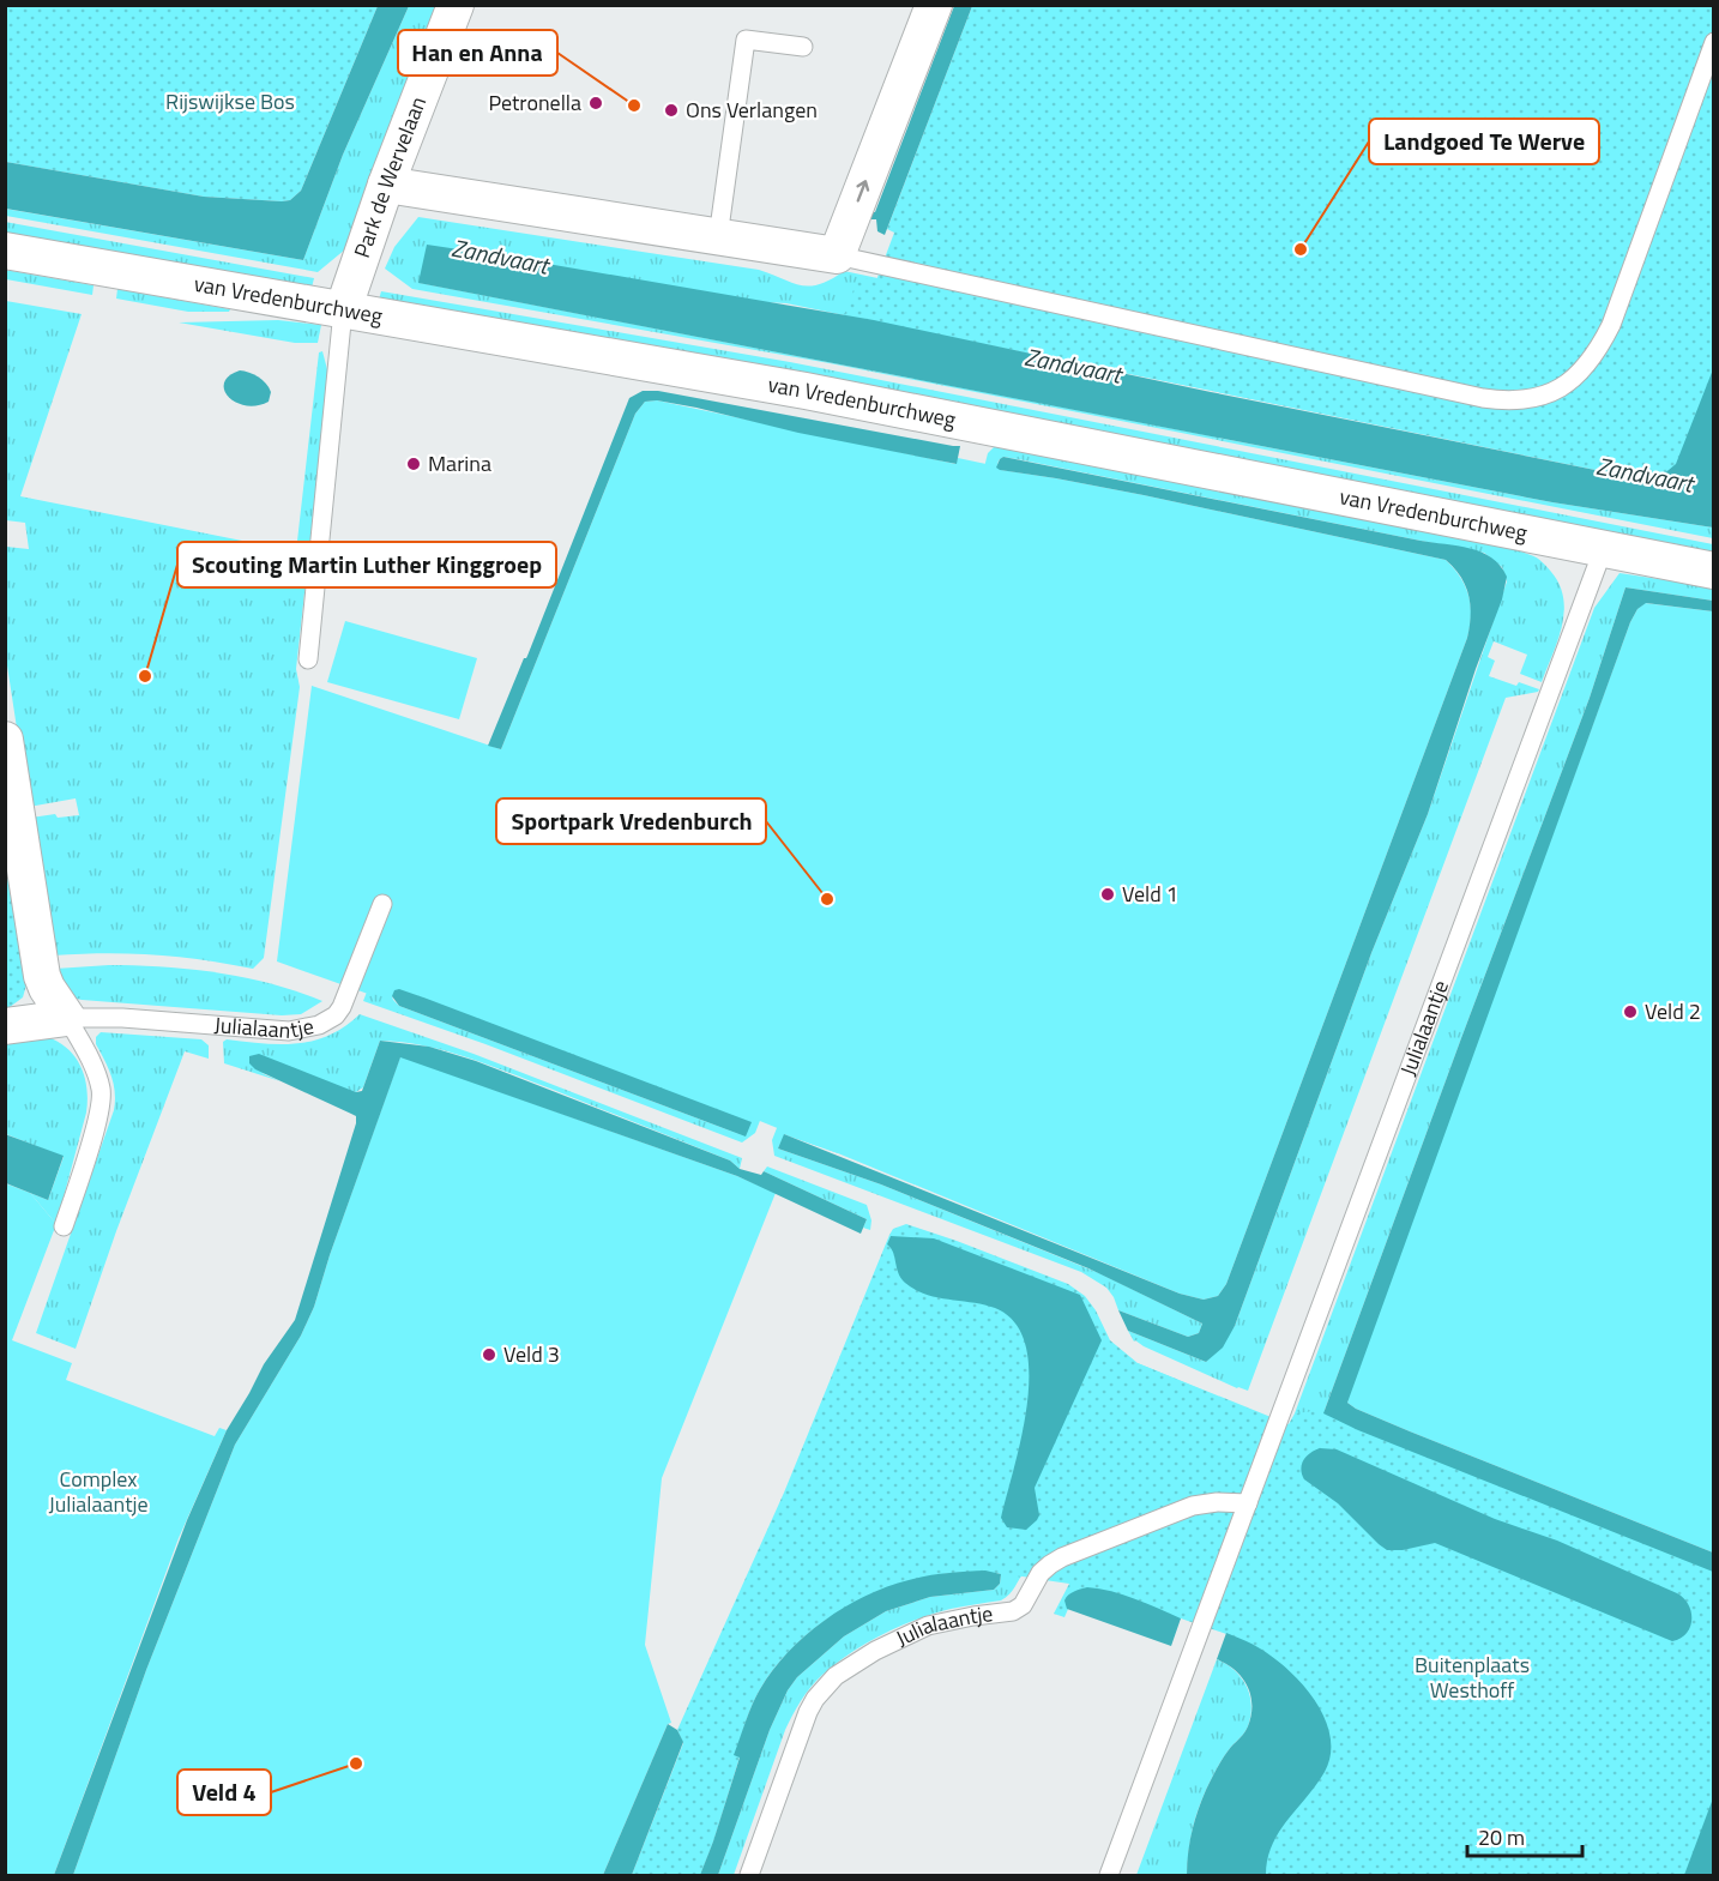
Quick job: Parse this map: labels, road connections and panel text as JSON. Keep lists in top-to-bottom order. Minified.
{"streets":{"street":["Park de Wervelaan","van Vredenburchweg","Julialaantje"]},"crossings":[["Park de Wervelaan","van Vredenburchweg"],["van Vredenburchweg","Julialaantje"]],"water":["Zandvaart"],"parks":["Rijswijkse Bos","Complex Julialaantje","Buitenplaats Westhoff"],"places":["Petronella","Han en Anna","Ons Verlangen","Landgoed Te Werve","Marina","Scouting Martin Luther Kinggroep","Veld 1","Sportpark Vredenburch","Veld 2","Veld 3","Veld 4"],"scale_bar":"20 m"}
